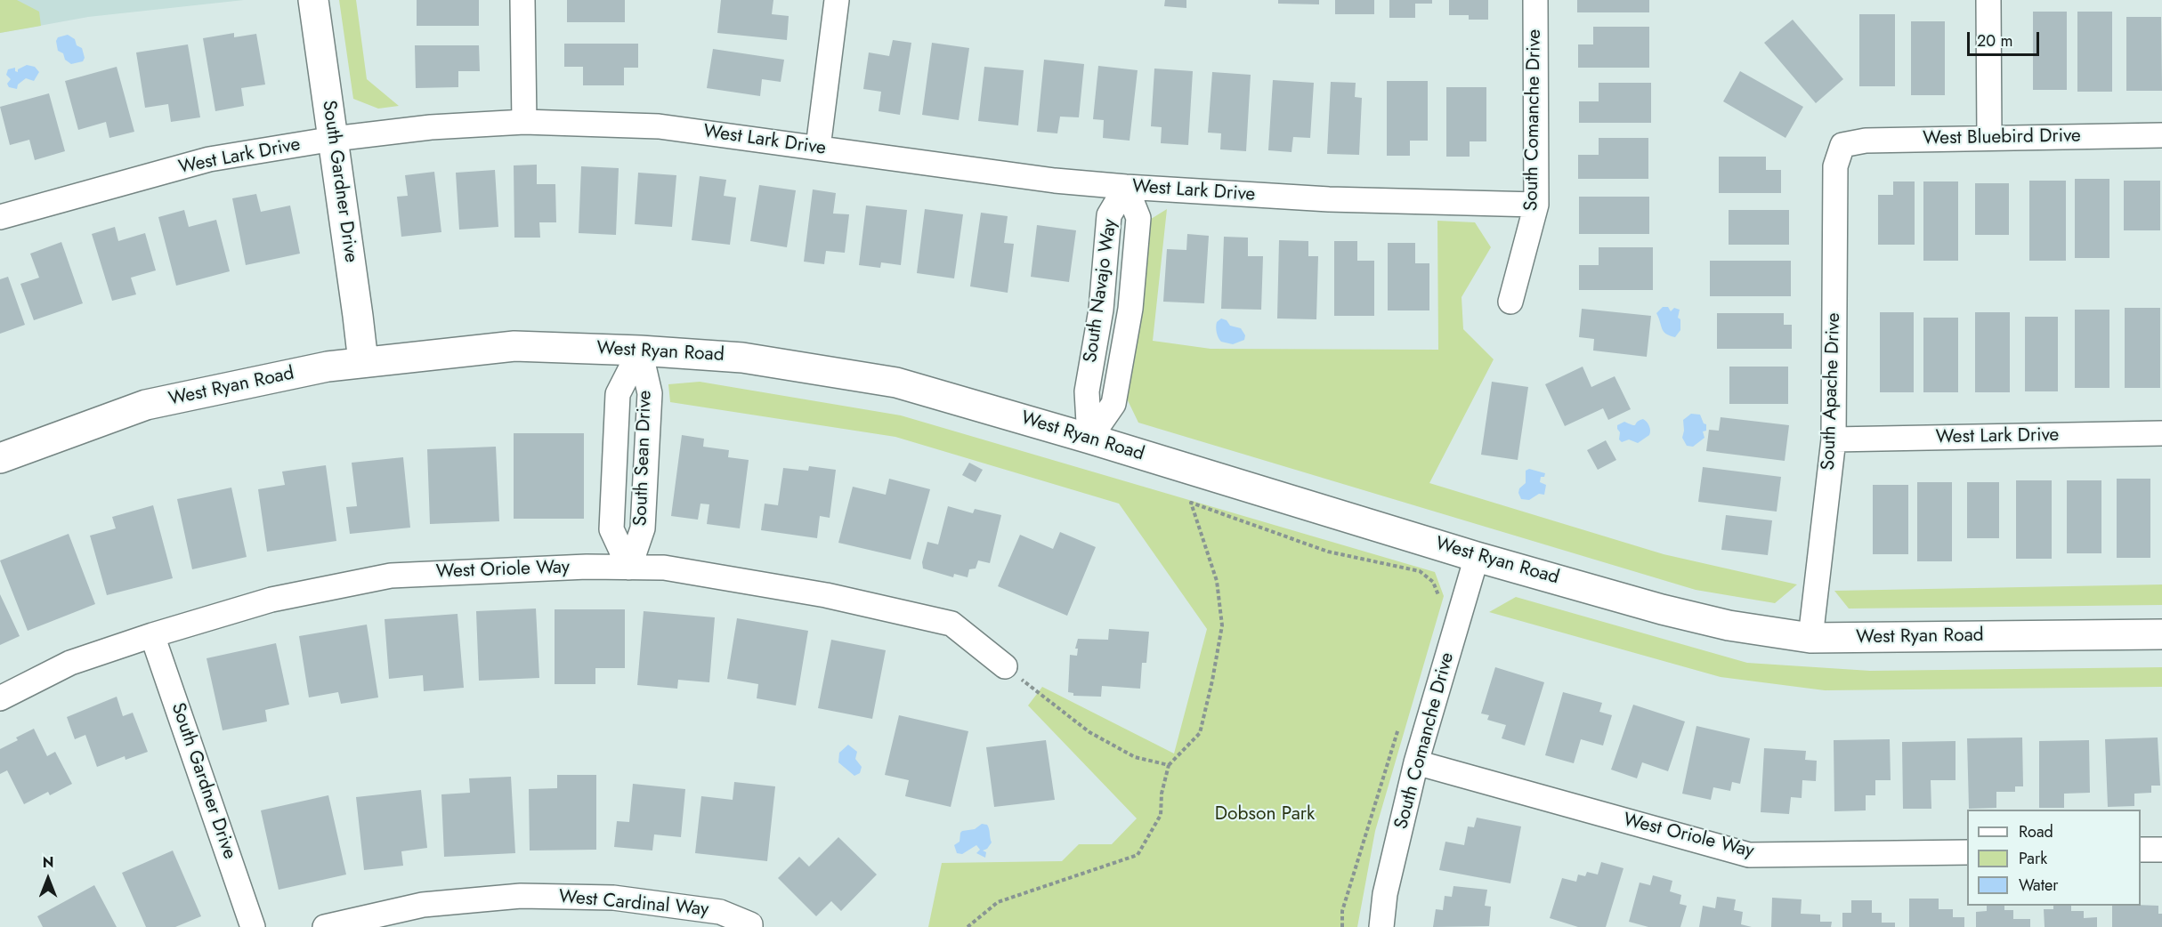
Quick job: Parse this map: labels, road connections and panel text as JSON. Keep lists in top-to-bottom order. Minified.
{"streets":{"street":["South Comanche Drive","West Bluebird Drive","West Lark Drive","South Gardner Drive","South Navajo Way","West Ryan Road","South Apache Drive","South Sean Drive","West Oriole Way","West Cardinal Way"]},"crossings":[["South Comanche Drive","West Lark Drive"],["South Comanche Drive","West Ryan Road"],["South Comanche Drive","West Oriole Way"],["West Bluebird Drive","South Apache Drive"],["West Lark Drive","South Gardner Drive"],["West Lark Drive","South Navajo Way"],["West Lark Drive","South Apache Drive"],["South Gardner Drive","West Ryan Road"],["South Gardner Drive","West Oriole Way"],["South Navajo Way","West Ryan Road"],["West Ryan Road","South Apache Drive"],["West Ryan Road","South Sean Drive"],["South Sean Drive","West Oriole Way"]],"parks":["Dobson Park"],"legend":["Road","Park","Water"],"scale_bar":"20 m","north":"top"}
